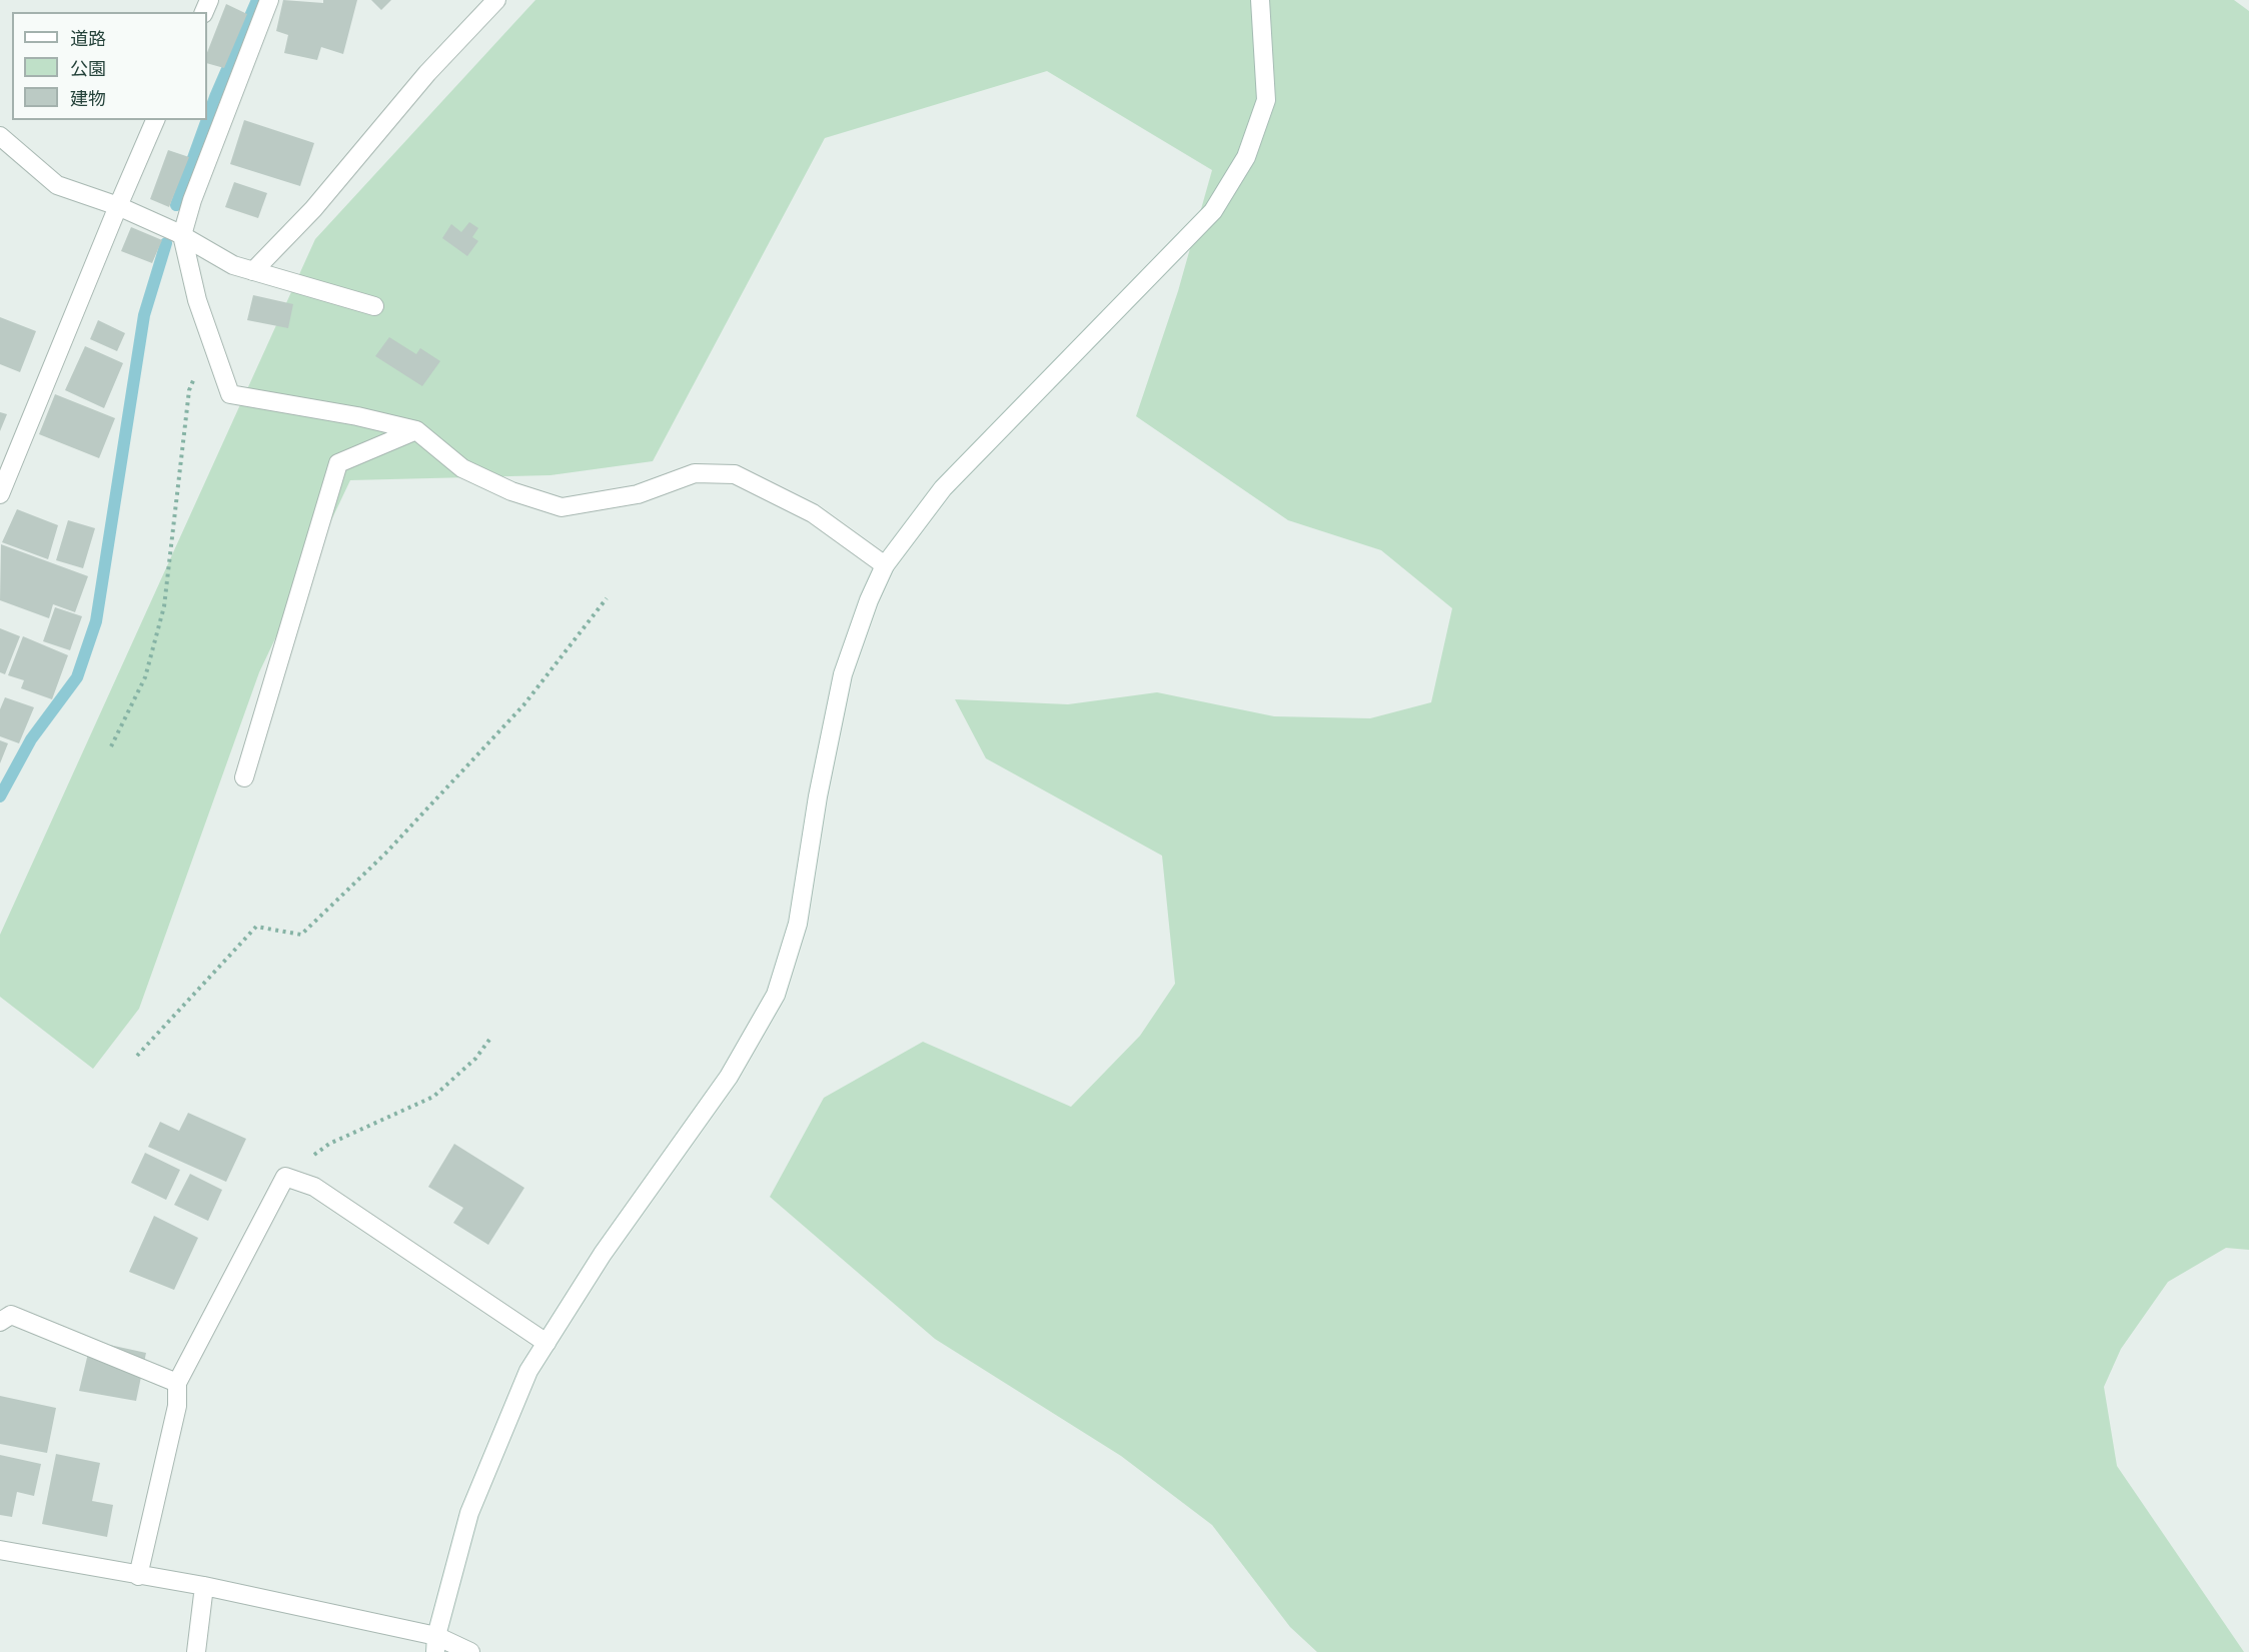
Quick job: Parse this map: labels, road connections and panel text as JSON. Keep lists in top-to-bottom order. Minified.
{"legend":["道路","公園","建物"]}
